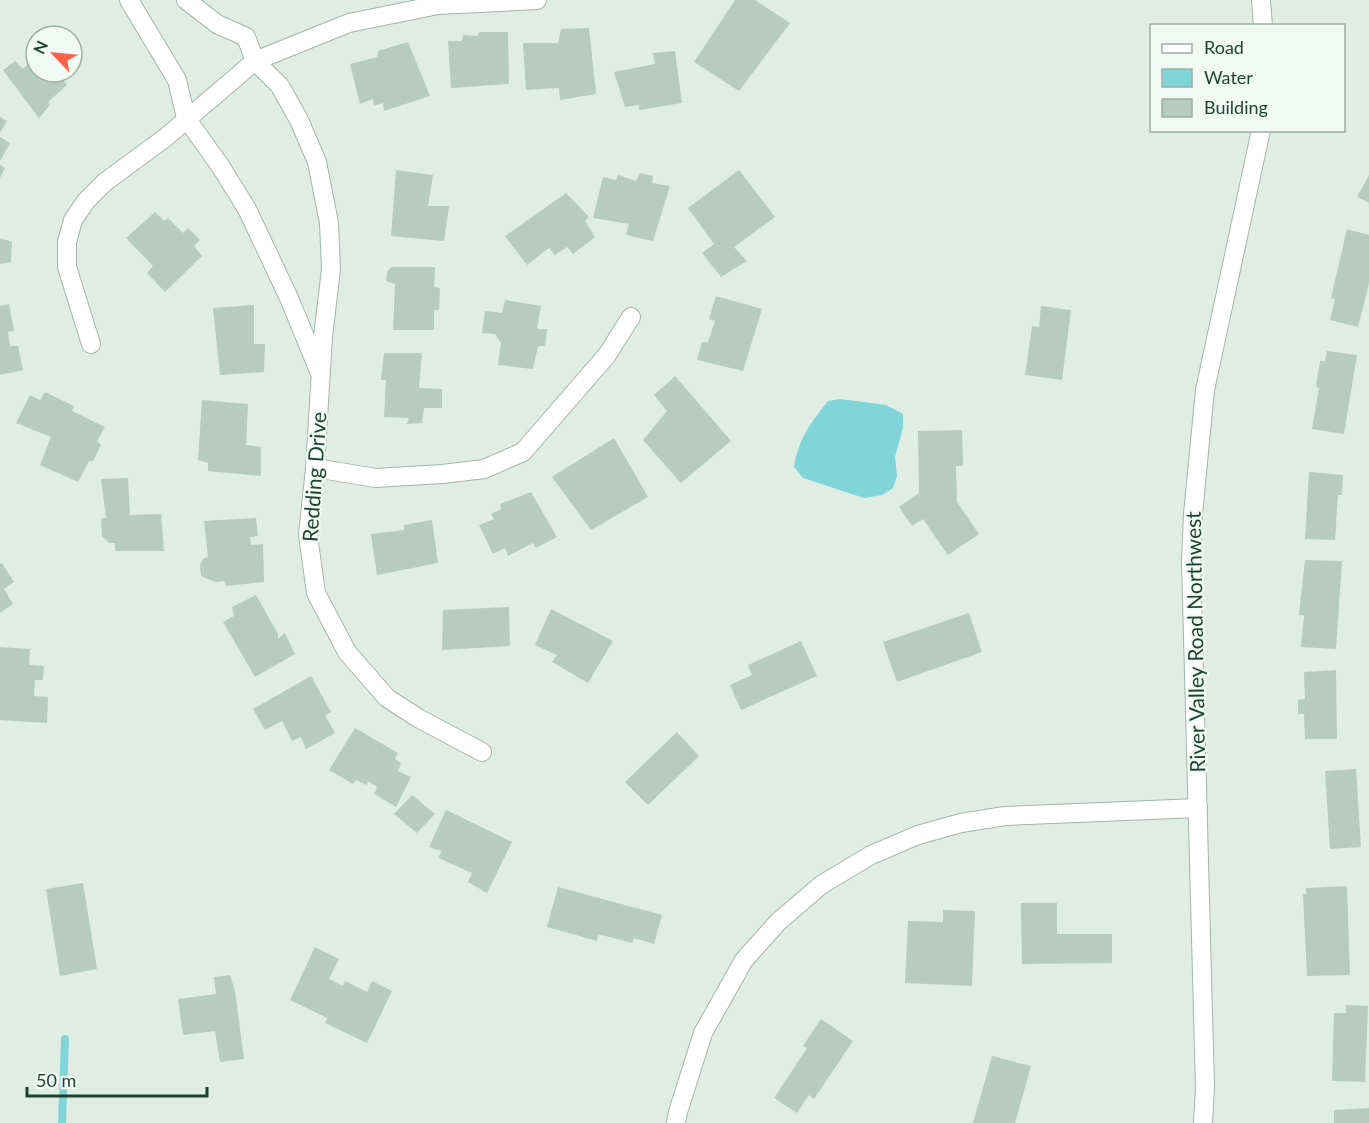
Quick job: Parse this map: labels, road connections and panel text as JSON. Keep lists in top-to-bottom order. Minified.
{"streets":{"street":["Redding Drive","River Valley Road Northwest"]},"legend":["Road","Water","Building"],"scale_bar":"50 m","north":"top left"}
